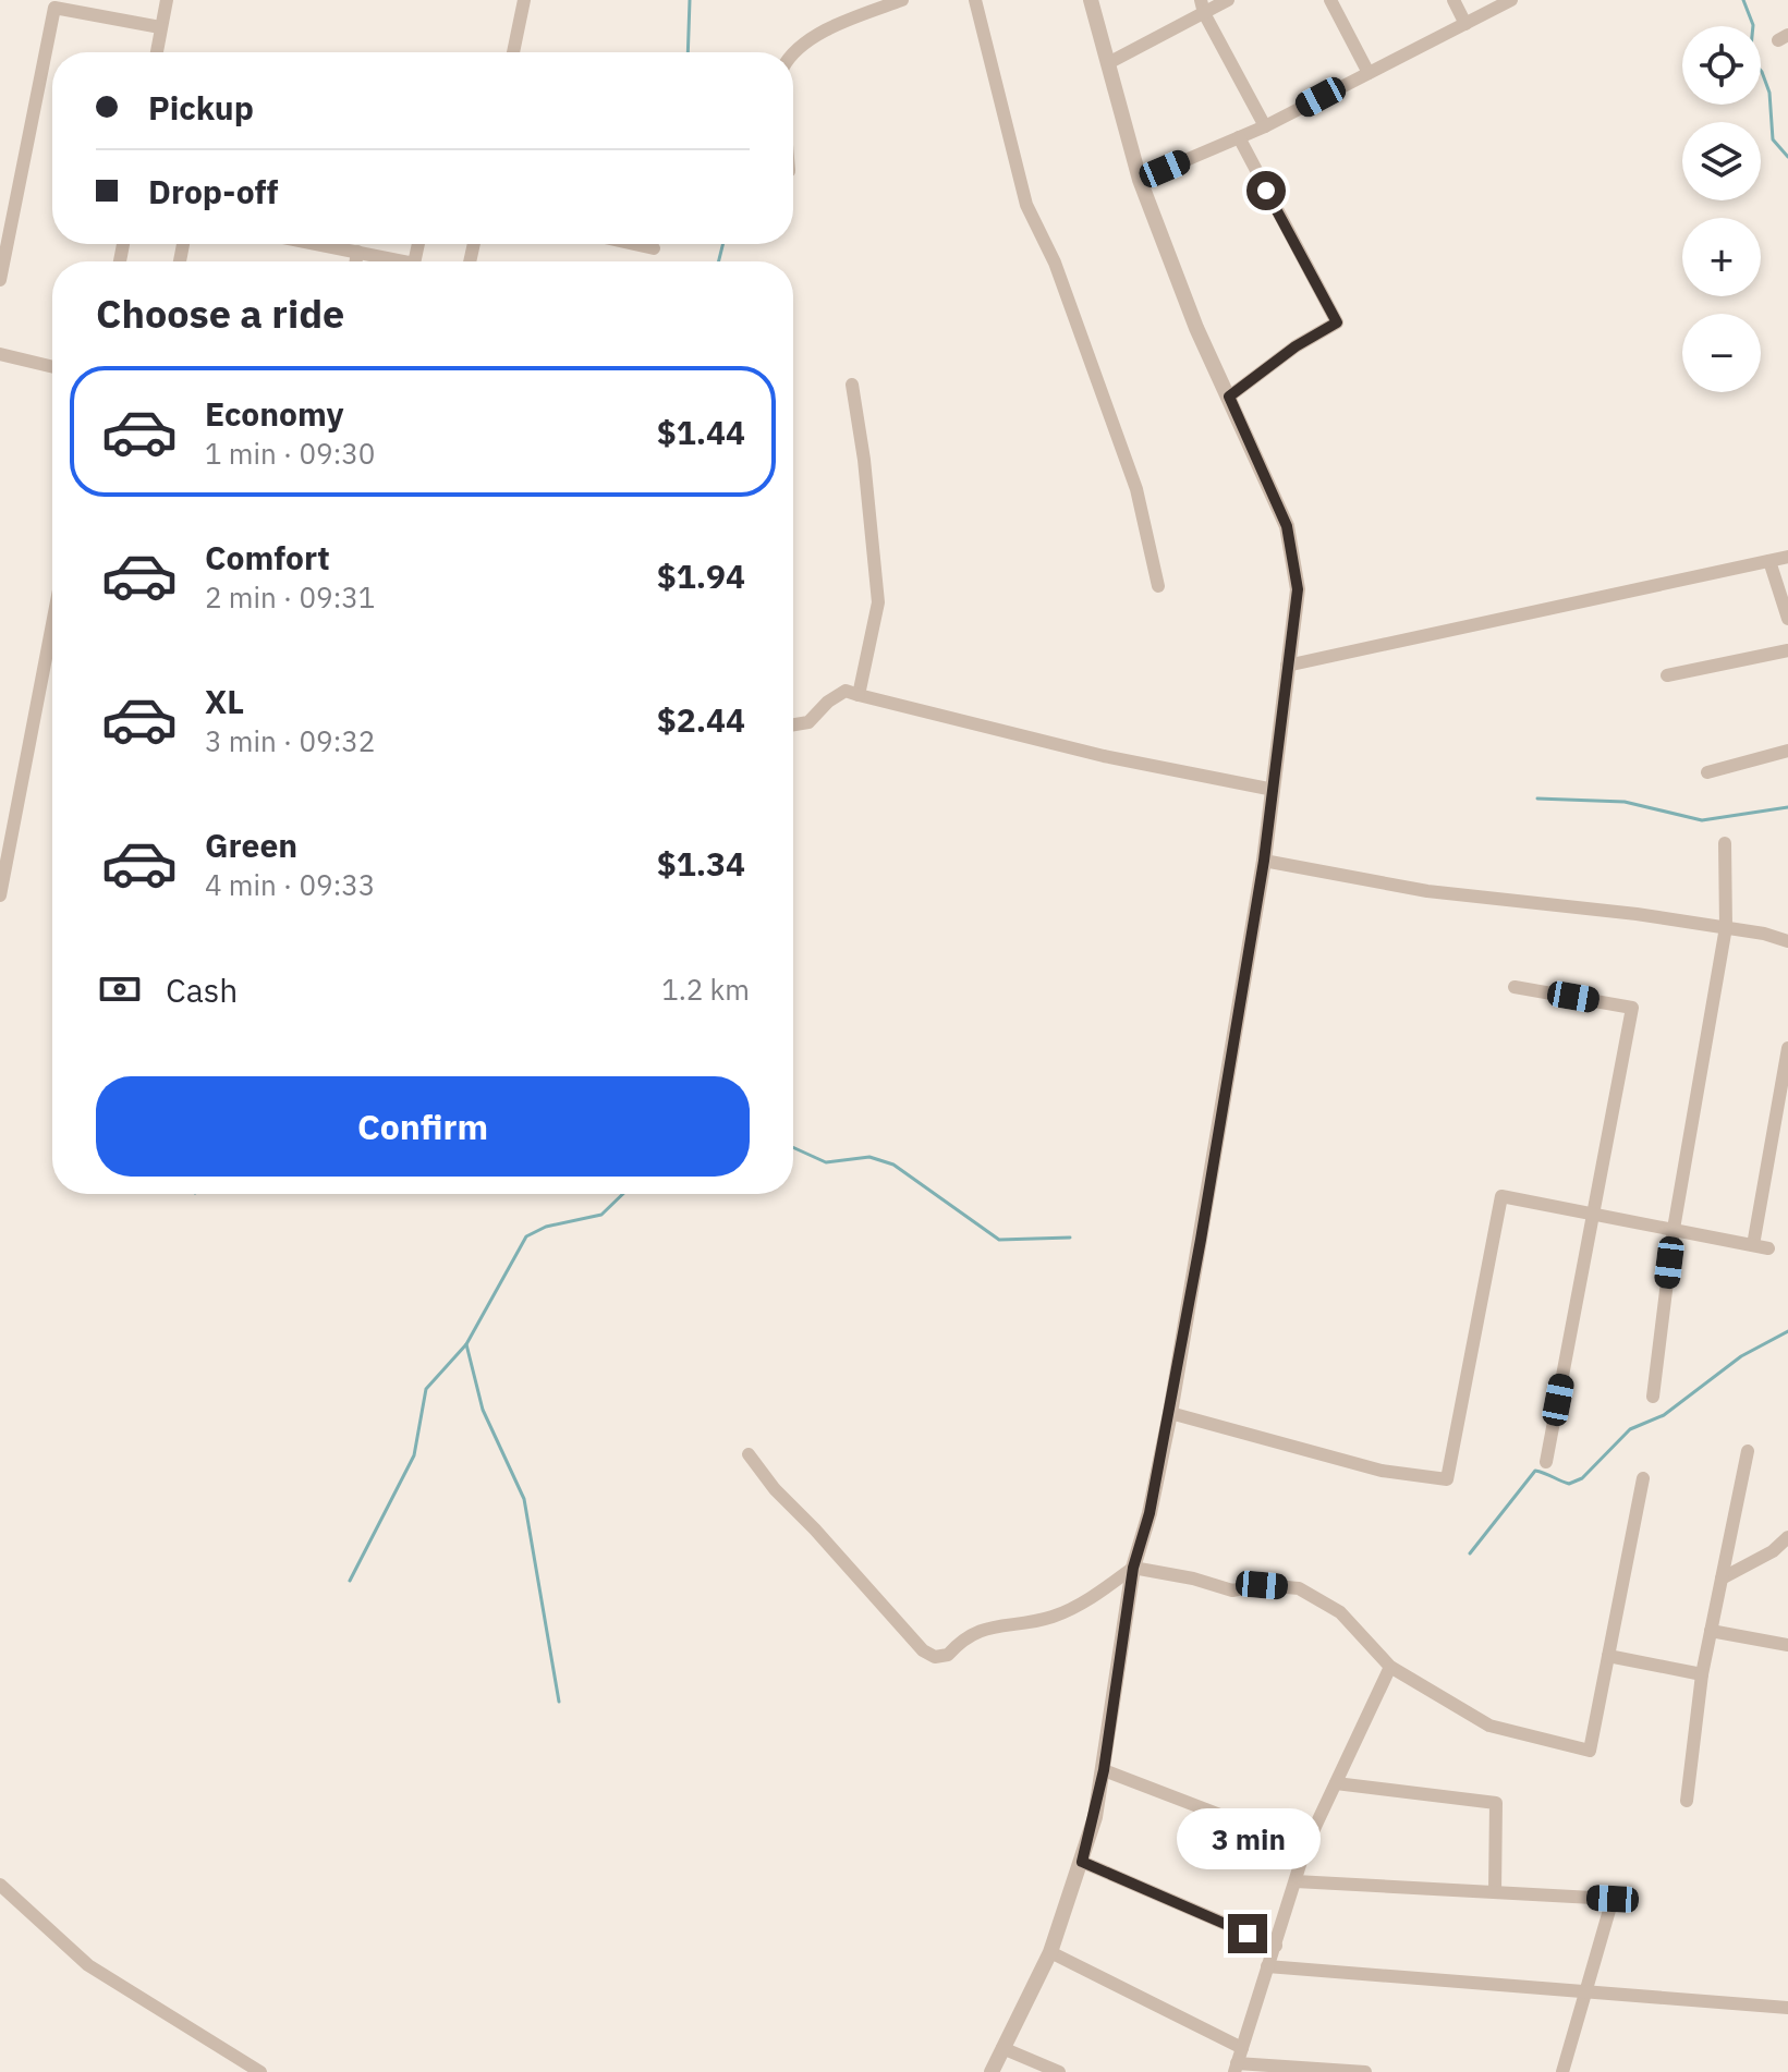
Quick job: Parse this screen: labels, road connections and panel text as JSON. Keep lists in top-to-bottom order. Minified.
{"page":{"map_buttons":["+","−"],"banner":["Pickup","Drop-off"],"heading":"Choose a ride","list":[{"name":"Economy","note":"1 min · 09:30","value":"$1.44"},{"name":"Comfort","note":"2 min · 09:31","value":"$1.94"},{"name":"XL","note":"3 min · 09:32","value":"$2.44"},{"name":"Green","note":"4 min · 09:33","value":"$1.34"}],"pay":["Cash","1.2 km"],"buttons":"Confirm","bubble":"3 min"}}
